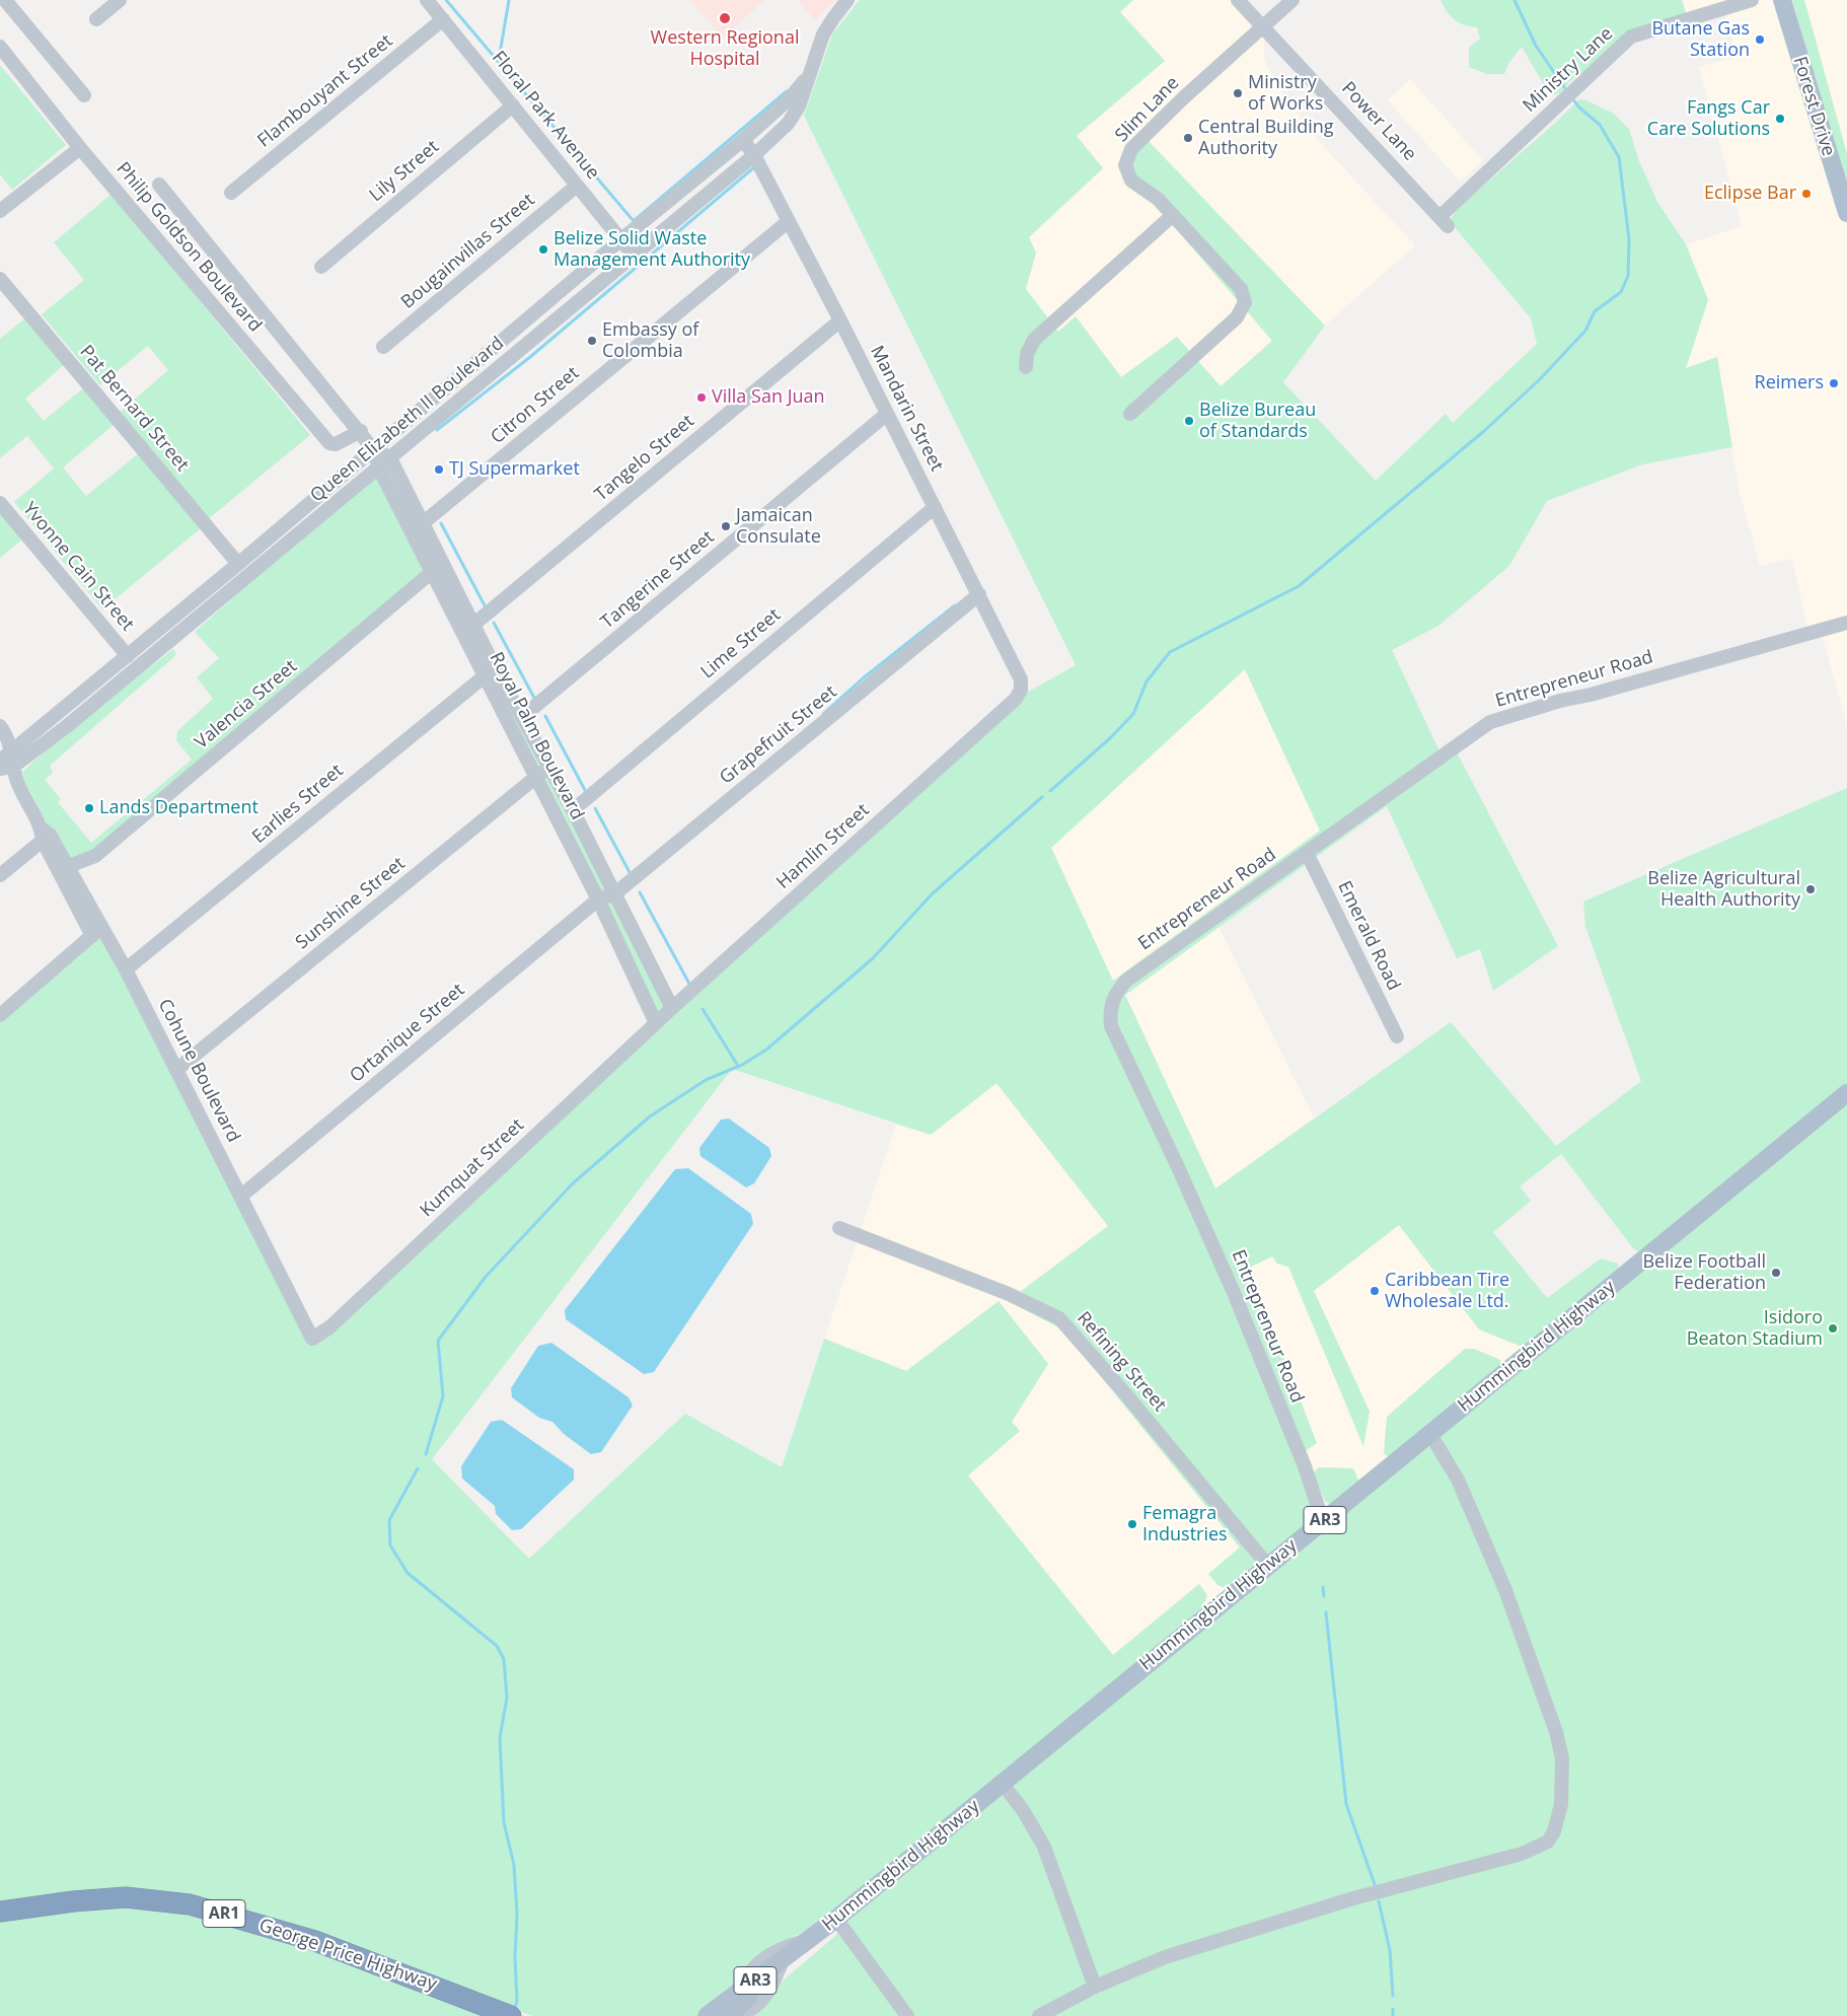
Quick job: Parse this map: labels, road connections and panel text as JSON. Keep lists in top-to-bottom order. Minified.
{"streets":{"highway":["AR1","George Price Highway"],"main road":["Forest Drive","Hummingbird Highway","AR3"],"street":["Ministry Lane","Flambouyant Street","Slim Lane","Floral Park Avenue","Power Lane","Lily Street","Philip Goldson Boulevard","Bougainvillas Street","Citron Street","Pat Bernard Street","Mandarin Street","Queen Elizabeth II Boulevard","Tangelo Street","Yvonne Cain Street","Tangerine Street","Lime Street","Entrepreneur Road","Valencia Street","Grapefruit Street","Royal Palm Boulevard","Earlies Street","Hamlin Street","Sunshine Street","Emerald Road","Ortanique Street","Cohune Boulevard","Kumquat Street","Refining Street"]},"crossings":[["Ministry Lane","Power Lane"],["Flambouyant Street","Floral Park Avenue"],["Slim Lane","Power Lane"],["Floral Park Avenue","Lily Street"],["Floral Park Avenue","Bougainvillas Street"],["Floral Park Avenue","Queen Elizabeth II Boulevard"],["Philip Goldson Boulevard","Queen Elizabeth II Boulevard"],["Philip Goldson Boulevard","Royal Palm Boulevard"],["Citron Street","Mandarin Street"],["Citron Street","Royal Palm Boulevard"],["Pat Bernard Street","Queen Elizabeth II Boulevard"],["Mandarin Street","Queen Elizabeth II Boulevard"],["Mandarin Street","Tangelo Street"],["Mandarin Street","Tangerine Street"],["Mandarin Street","Lime Street"],["Mandarin Street","Grapefruit Street"],["Mandarin Street","Hamlin Street"],["Queen Elizabeth II Boulevard","Yvonne Cain Street"],["Queen Elizabeth II Boulevard","Royal Palm Boulevard"],["Queen Elizabeth II Boulevard","Cohune Boulevard"],["Tangelo Street","Royal Palm Boulevard"],["Tangerine Street","Royal Palm Boulevard"],["Lime Street","Royal Palm Boulevard"],["Entrepreneur Road","Emerald Road"],["Entrepreneur Road","Hummingbird Highway"],["Valencia Street","Royal Palm Boulevard"],["Valencia Street","Cohune Boulevard"],["Grapefruit Street","Royal Palm Boulevard"],["Grapefruit Street","Ortanique Street"],["Royal Palm Boulevard","Earlies Street"],["Royal Palm Boulevard","Hamlin Street"],["Royal Palm Boulevard","Sunshine Street"],["Royal Palm Boulevard","Ortanique Street"],["Royal Palm Boulevard","Kumquat Street"],["Earlies Street","Cohune Boulevard"],["Hamlin Street","Kumquat Street"],["Sunshine Street","Cohune Boulevard"],["Ortanique Street","Cohune Boulevard"],["Cohune Boulevard","Kumquat Street"],["Hummingbird Highway","Refining Street"]],"places":["Western Regional Hospital","Butane Gas Station","Ministry of Works","Fangs Car Care Solutions","Central Building Authority","Eclipse Bar","Belize Solid Waste Management Authority","Embassy of Colombia","Reimers","Villa San Juan","Belize Bureau of Standards","TJ Supermarket","Jamaican Consulate","Lands Department","Belize Agricultural Health Authority","Belize Football Federation","Caribbean Tire Wholesale Ltd.","Isidoro Beaton Stadium","Femagra Industries"]}
